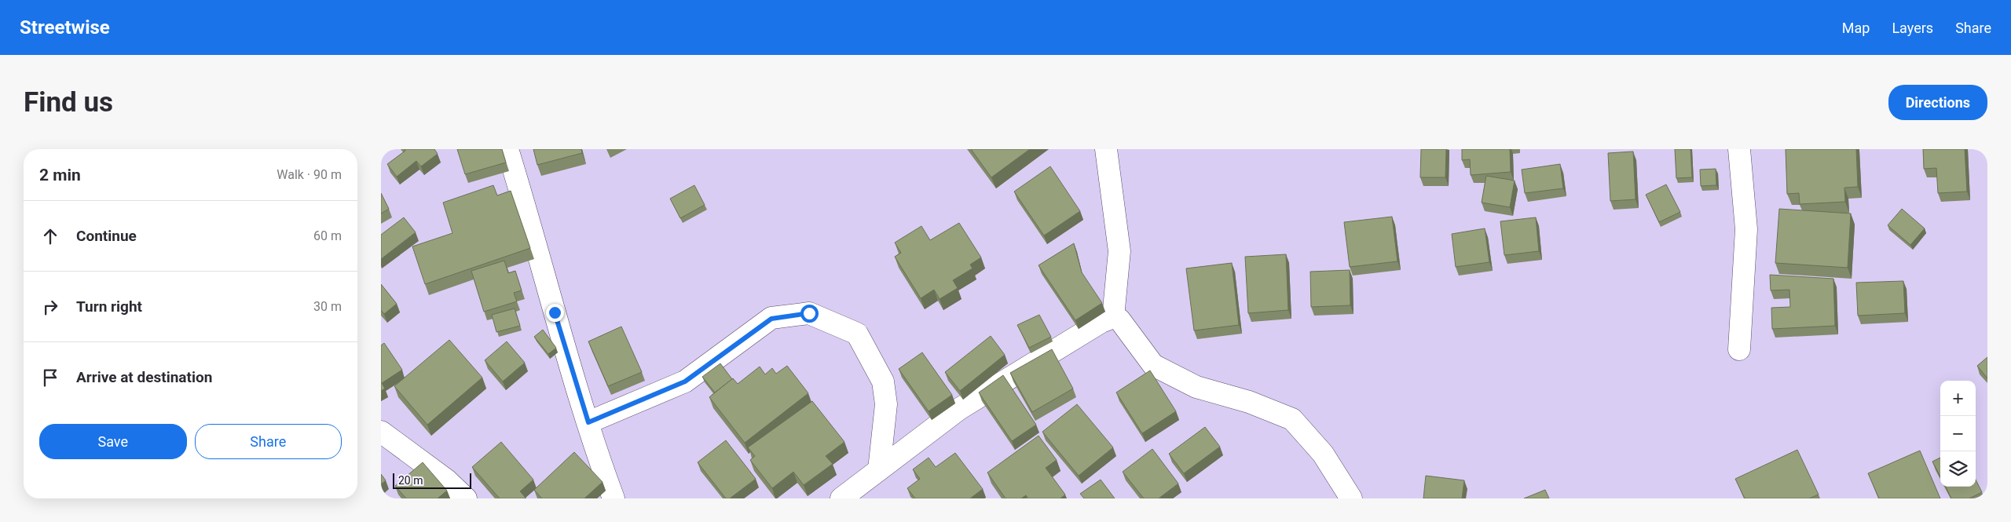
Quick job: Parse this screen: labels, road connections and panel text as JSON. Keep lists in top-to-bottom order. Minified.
{"scale_bar":"20 m","page":{"header":"Streetwise","nav":["Map","Layers","Share"],"buttons":["Directions",["Save","Share"]],"title":"Find us","heading":["2 min","Walk · 90 m"],"list":[["Continue","60 m"],["Turn right","30 m"],"Arrive at destination"],"map_buttons":["+","−"],"scale":"20 m"}}
